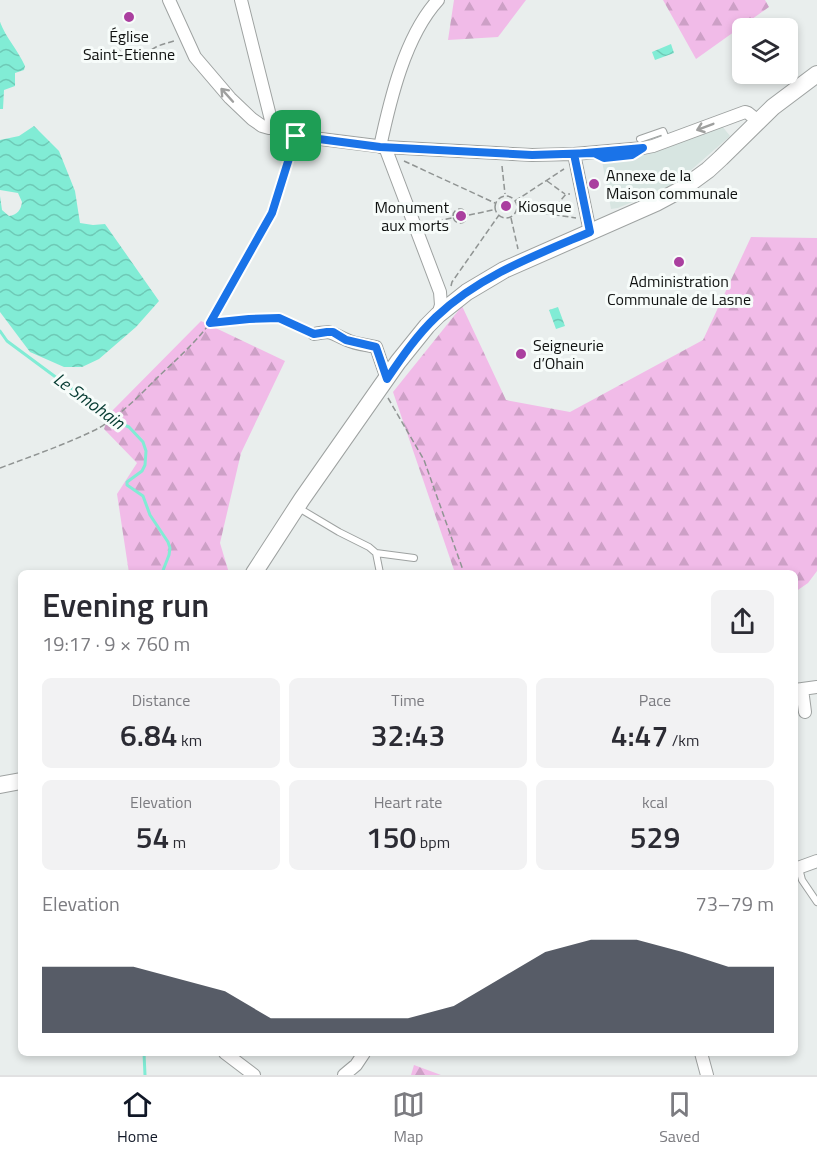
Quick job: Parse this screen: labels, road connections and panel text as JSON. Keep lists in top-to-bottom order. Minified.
{"water":["Le Smohain"],"places":["Église Saint-Etienne","Annexe de la Maison communale","Kiosque","Monument aux morts","Administration Communale de Lasne","Seigneurie d’Ohain"],"page":{"heading":["Evening run","19:17 · 9 × 760 m"],"stats":[["Distance","6.84 km"],["Time","32:43"],["Pace","4:47 /km"],["Elevation","54 m"],["Heart rate","150 bpm"],["kcal","529"]],"chart":["Elevation","73–79 m"],"tabs":["Home","Map","Saved"]}}
